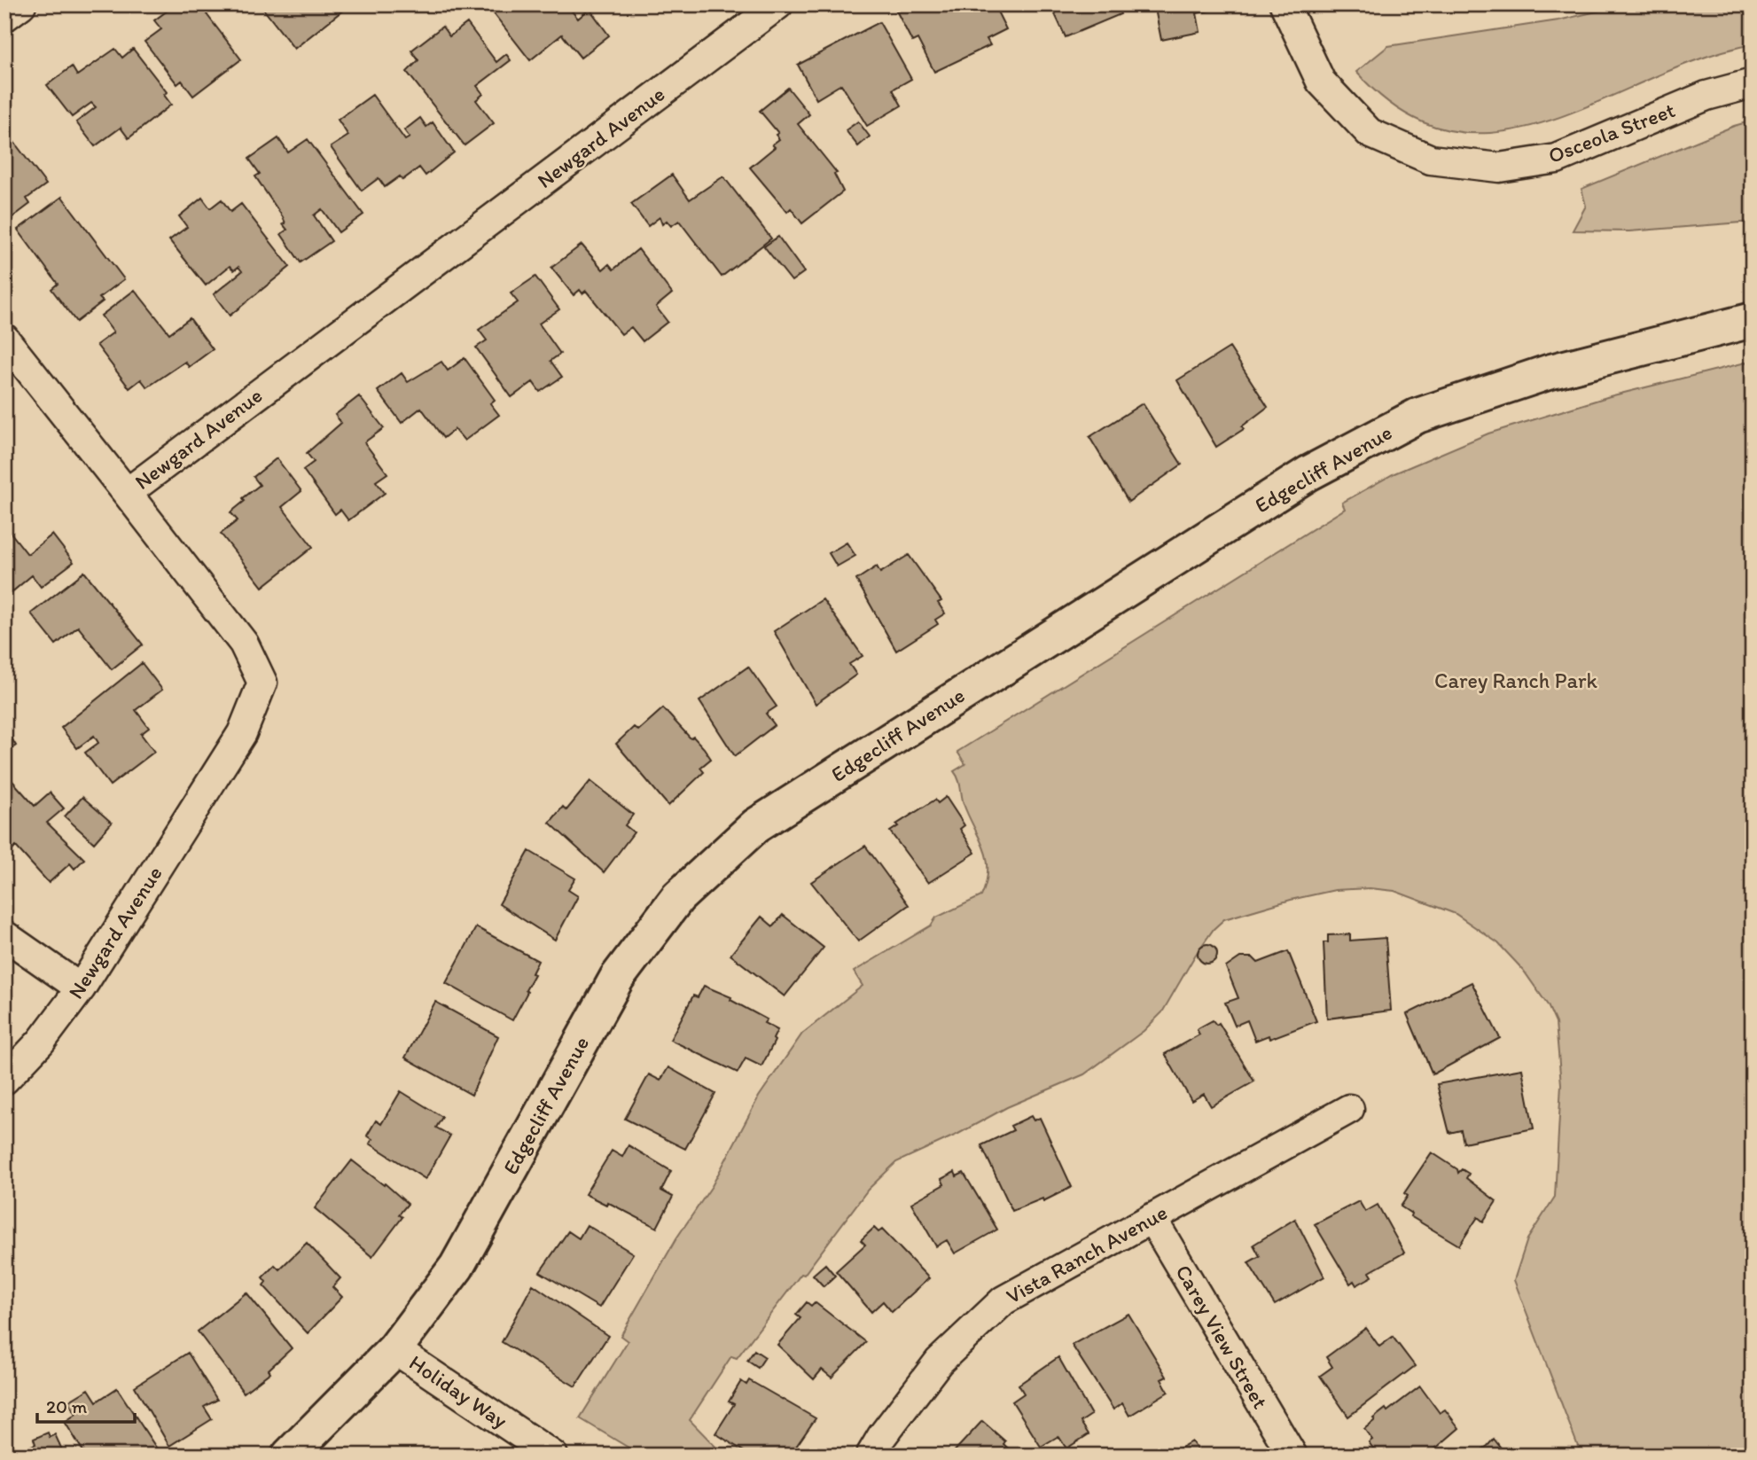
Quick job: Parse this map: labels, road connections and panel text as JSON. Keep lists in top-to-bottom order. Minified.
{"streets":{"street":["Osceola Street","Newgard Avenue","Edgecliff Avenue","Vista Ranch Avenue","Carey View Street","Holiday Way"]},"crossings":[["Edgecliff Avenue","Holiday Way"],["Vista Ranch Avenue","Carey View Street"]],"parks":["Carey Ranch Park"],"scale_bar":"20 m"}
